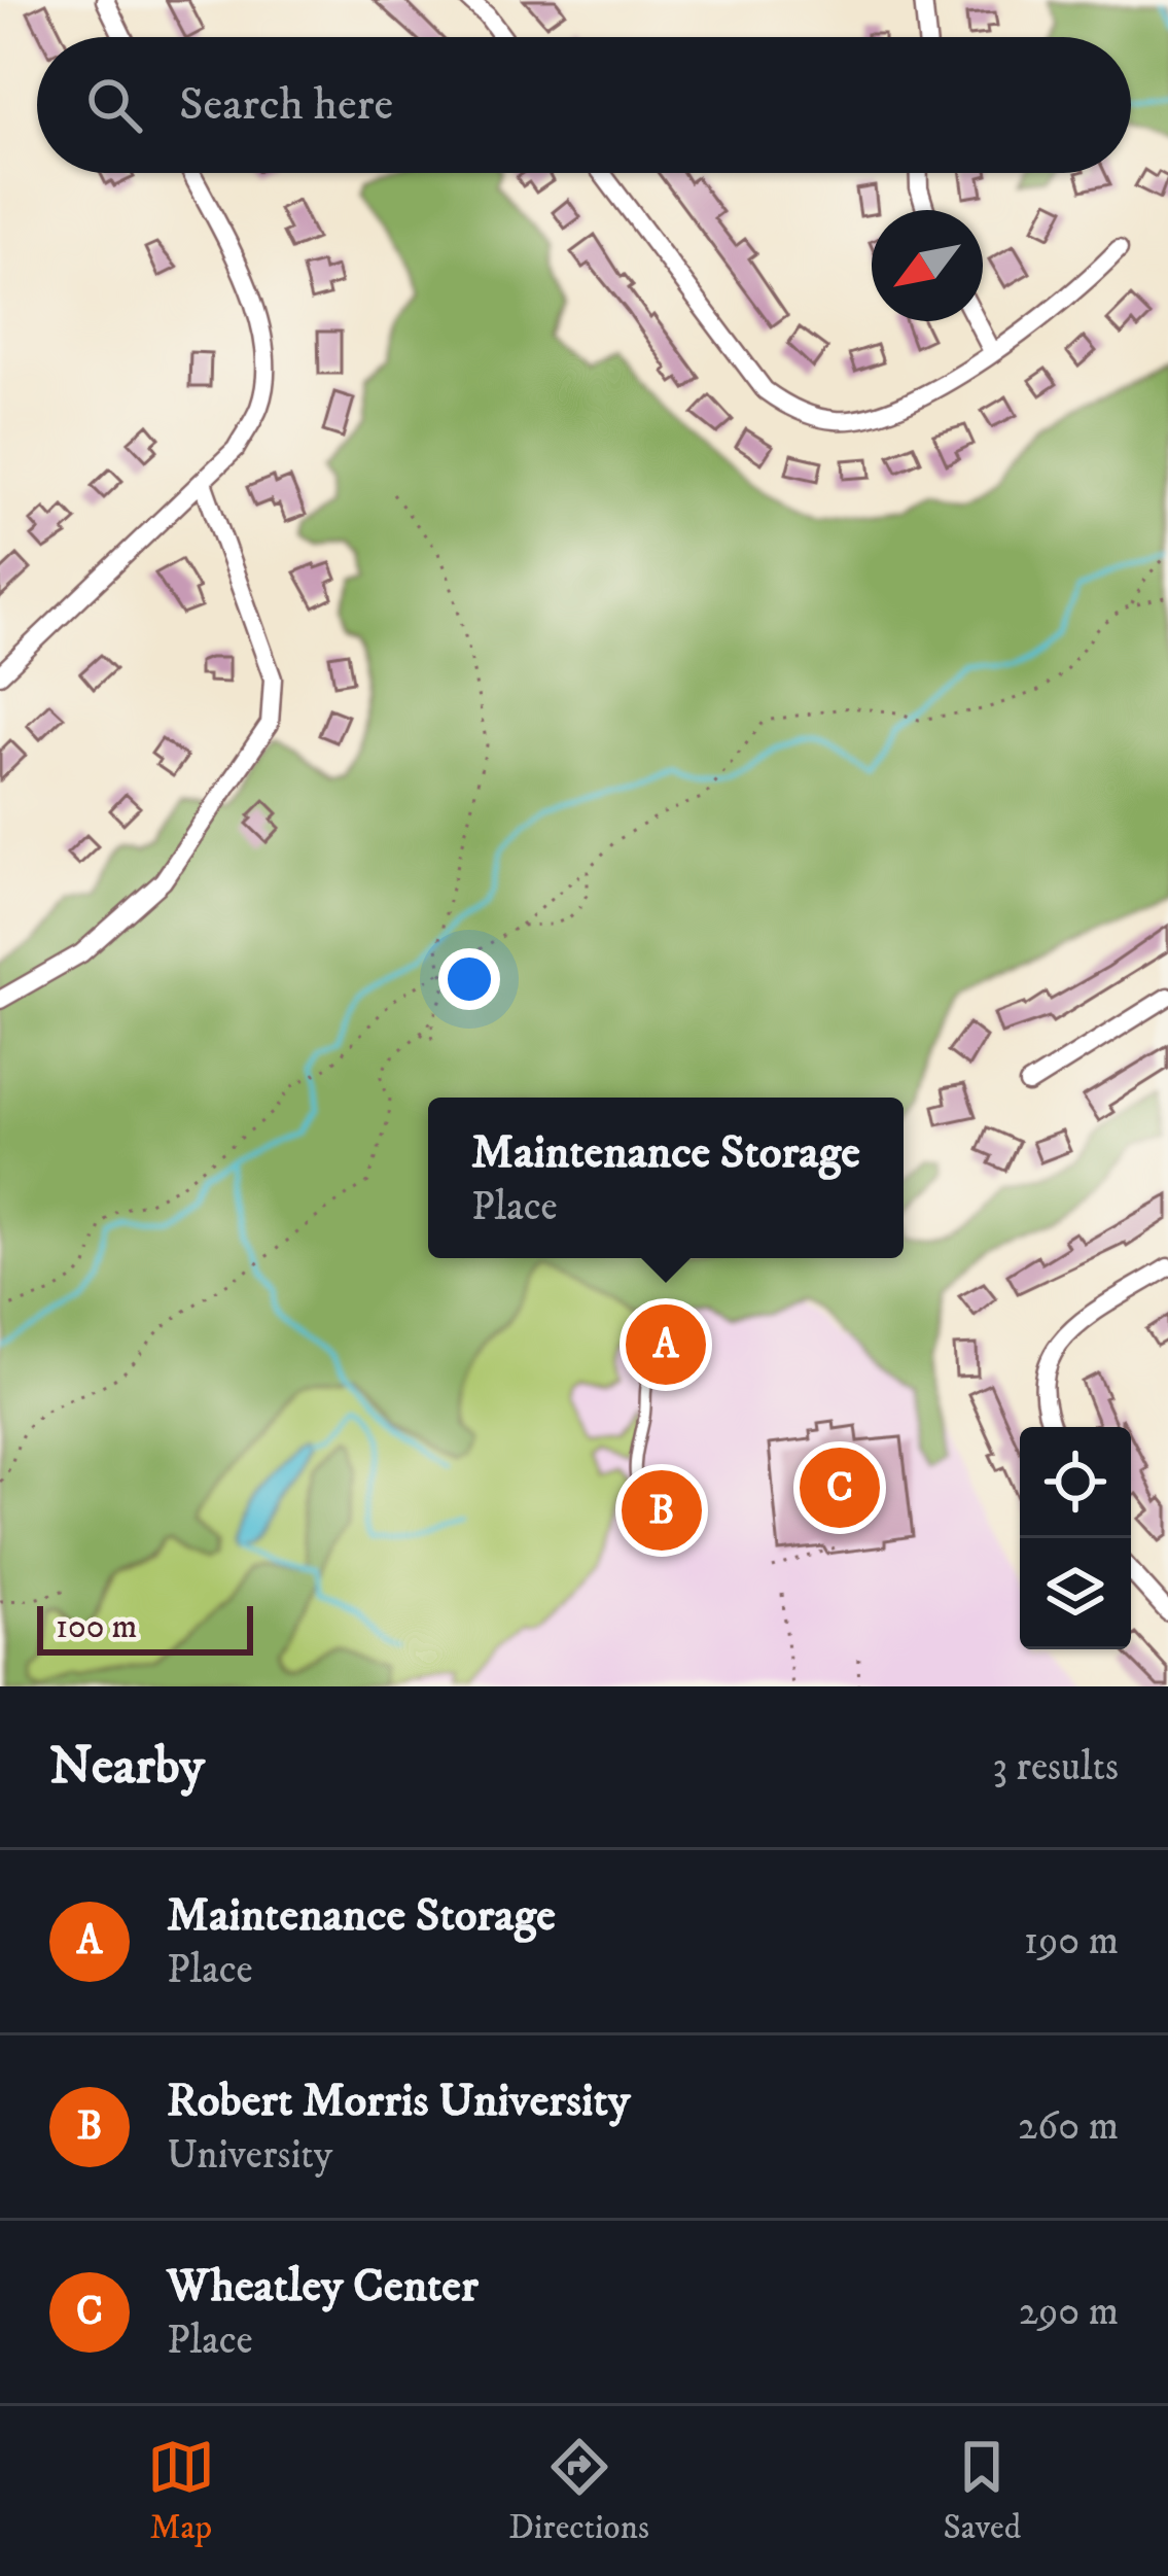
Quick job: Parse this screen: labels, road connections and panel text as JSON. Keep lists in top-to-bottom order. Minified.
{"scale_bar":"100 m","north":"bottom left","page":{"search":"Search here","popup":["Maintenance Storage","Place"],"pins":["A","C","B"],"scale":"100 m","heading":["Nearby","3 results"],"list":[{"mark":"A","name":"Maintenance Storage","note":"Place","value":"190 m"},{"mark":"B","name":"Robert Morris University","note":"University","value":"260 m"},{"mark":"C","name":"Wheatley Center","note":"Place","value":"290 m"}],"nav":["Map","Directions","Saved"]}}
